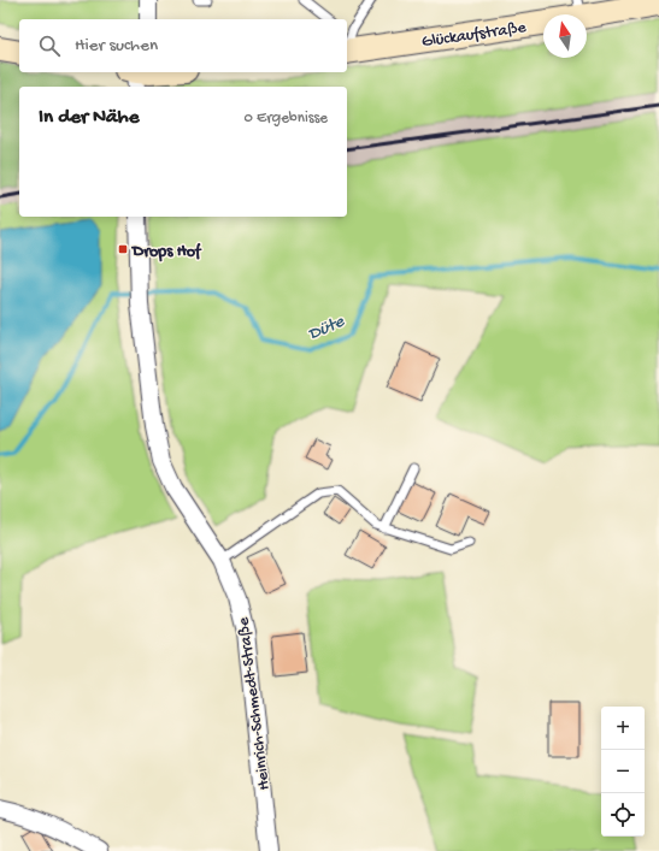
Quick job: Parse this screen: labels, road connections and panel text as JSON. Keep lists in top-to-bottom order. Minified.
{"streets":{"main road":["Glückaufstraße"],"street":["Heinrich-Schmedt-Straße"]},"water":["Düte"],"places":{"transit":["Drops Hof"]},"north":"top","page":{"search":"Hier suchen","heading":["In der Nähe","0 Ergebnisse"],"map_buttons":["+","−"]}}
